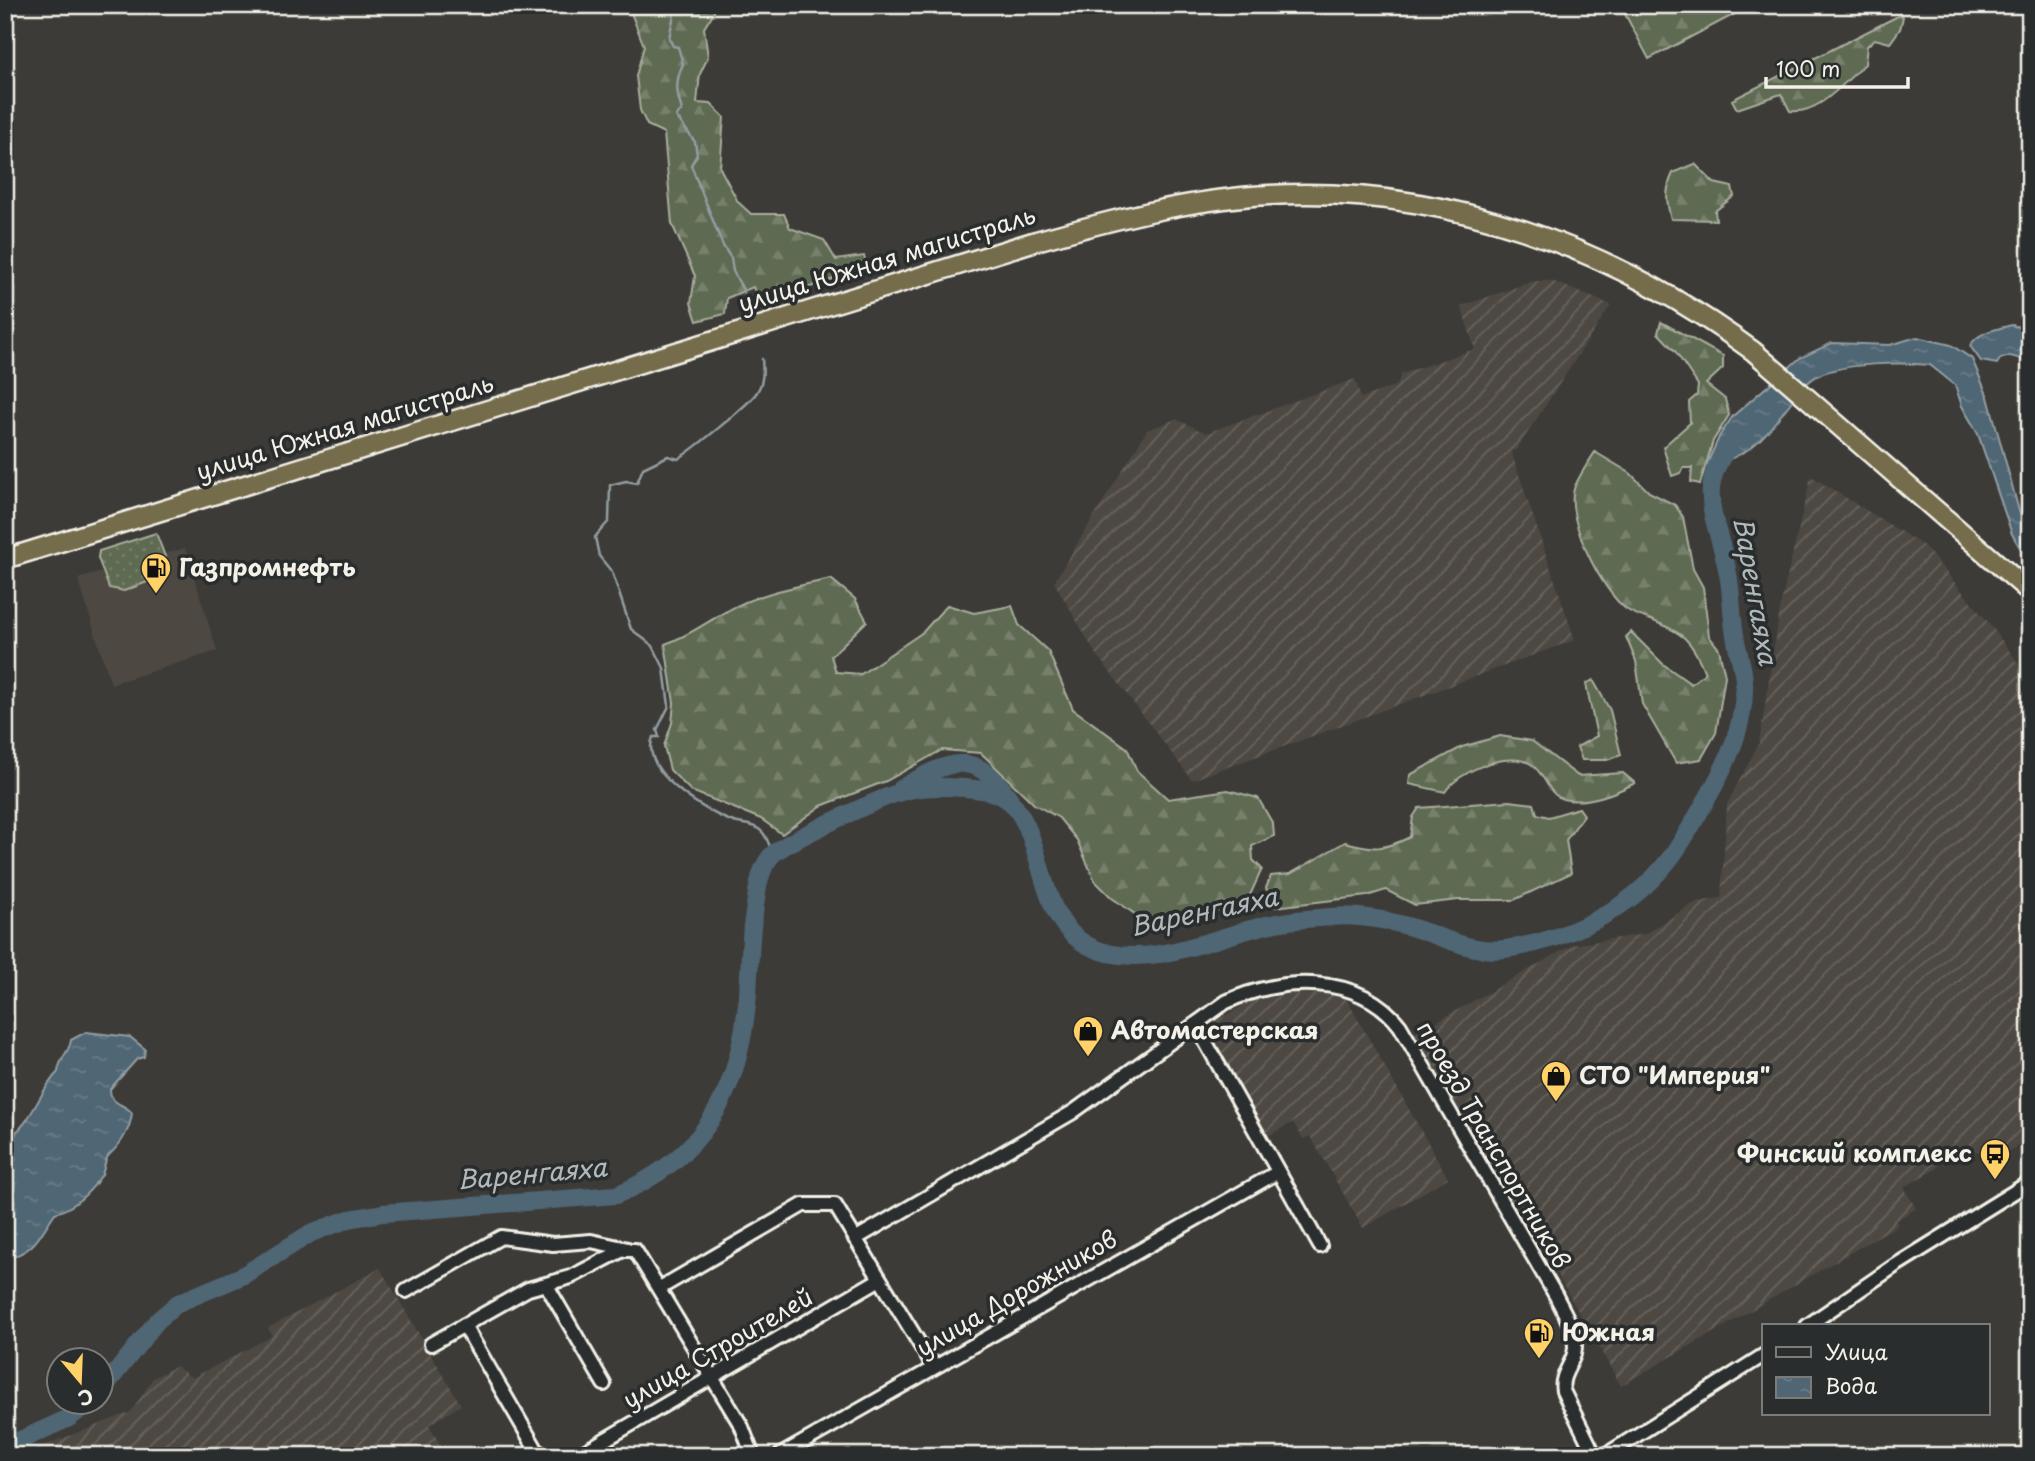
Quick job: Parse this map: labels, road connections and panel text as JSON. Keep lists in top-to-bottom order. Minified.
{"streets":{"highway":["улица Южная магистраль"],"street":["проезд Транспортников","улица Дорожников","улица Строителей"]},"water":["Варенгаяха"],"places":{"fuel station":["Газпромнефть","Южная"],"shop":["Автомастерская","СТО \"Империя\""],"bus stop":["Финский комплекс"]},"legend":["Улица","Вода"],"scale_bar":"100 m","north":"bottom"}
